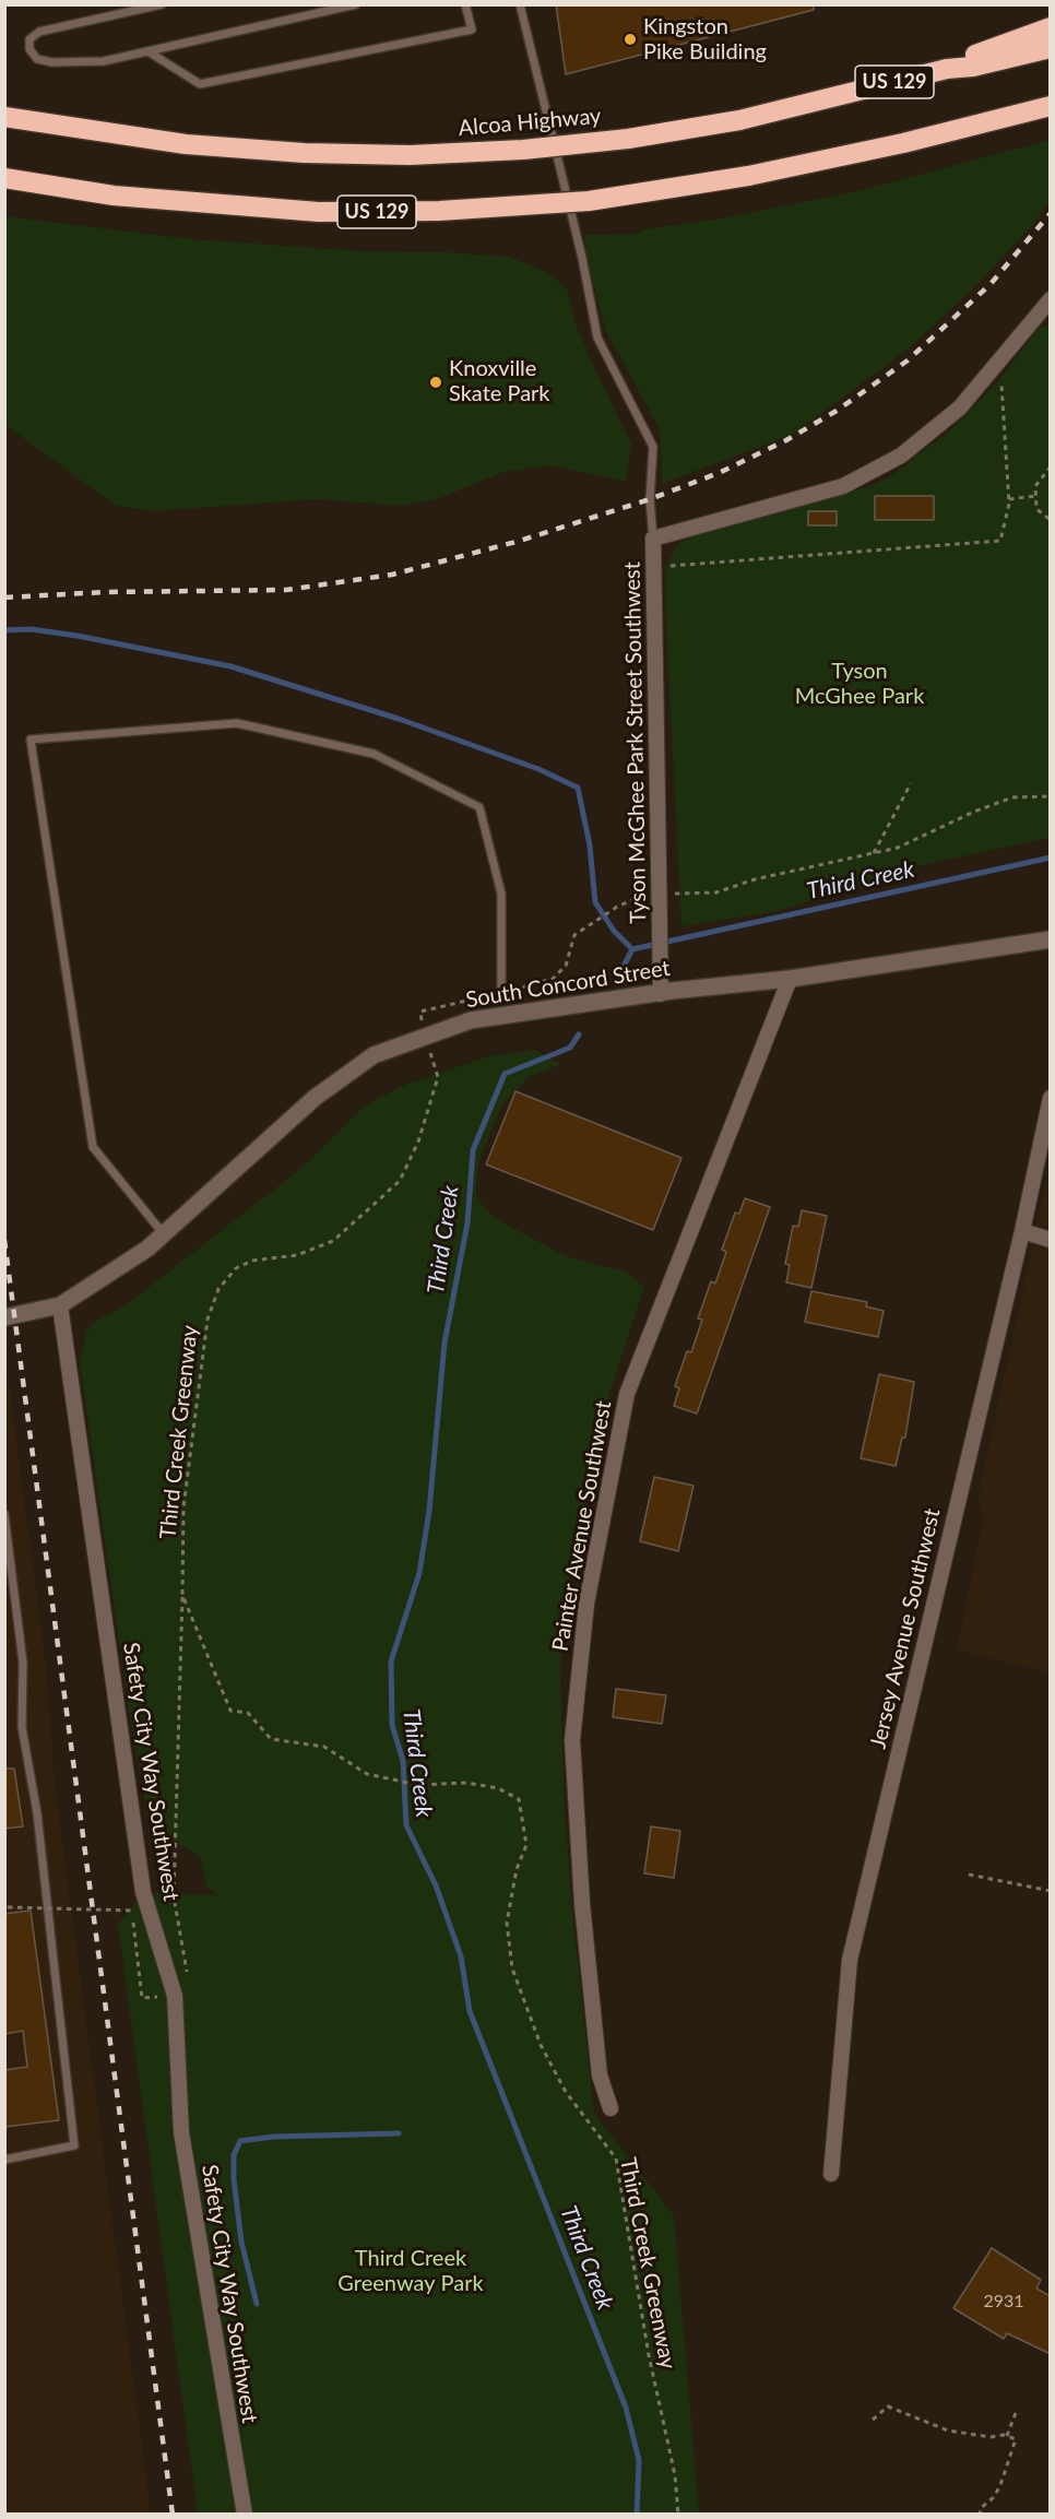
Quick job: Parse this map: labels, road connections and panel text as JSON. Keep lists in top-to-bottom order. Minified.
{"streets":{"highway":["US 129","Alcoa Highway"],"street":["Tyson McGhee Park Street Southwest","South Concord Street","Painter Avenue Southwest","Jersey Avenue Southwest","Safety City Way Southwest"],"path":["Third Creek Greenway"]},"crossings":[["Tyson McGhee Park Street Southwest","South Concord Street"],["Tyson McGhee Park Street Southwest","Third Creek Greenway"],["South Concord Street","Third Creek Greenway"],["South Concord Street","Painter Avenue Southwest"],["South Concord Street","Safety City Way Southwest"]],"water":["Third Creek"],"parks":["Tyson McGhee Park","Third Creek Greenway Park"],"places":["Kingston Pike Building","Knoxville Skate Park"],"house_numbers":["2931"]}
